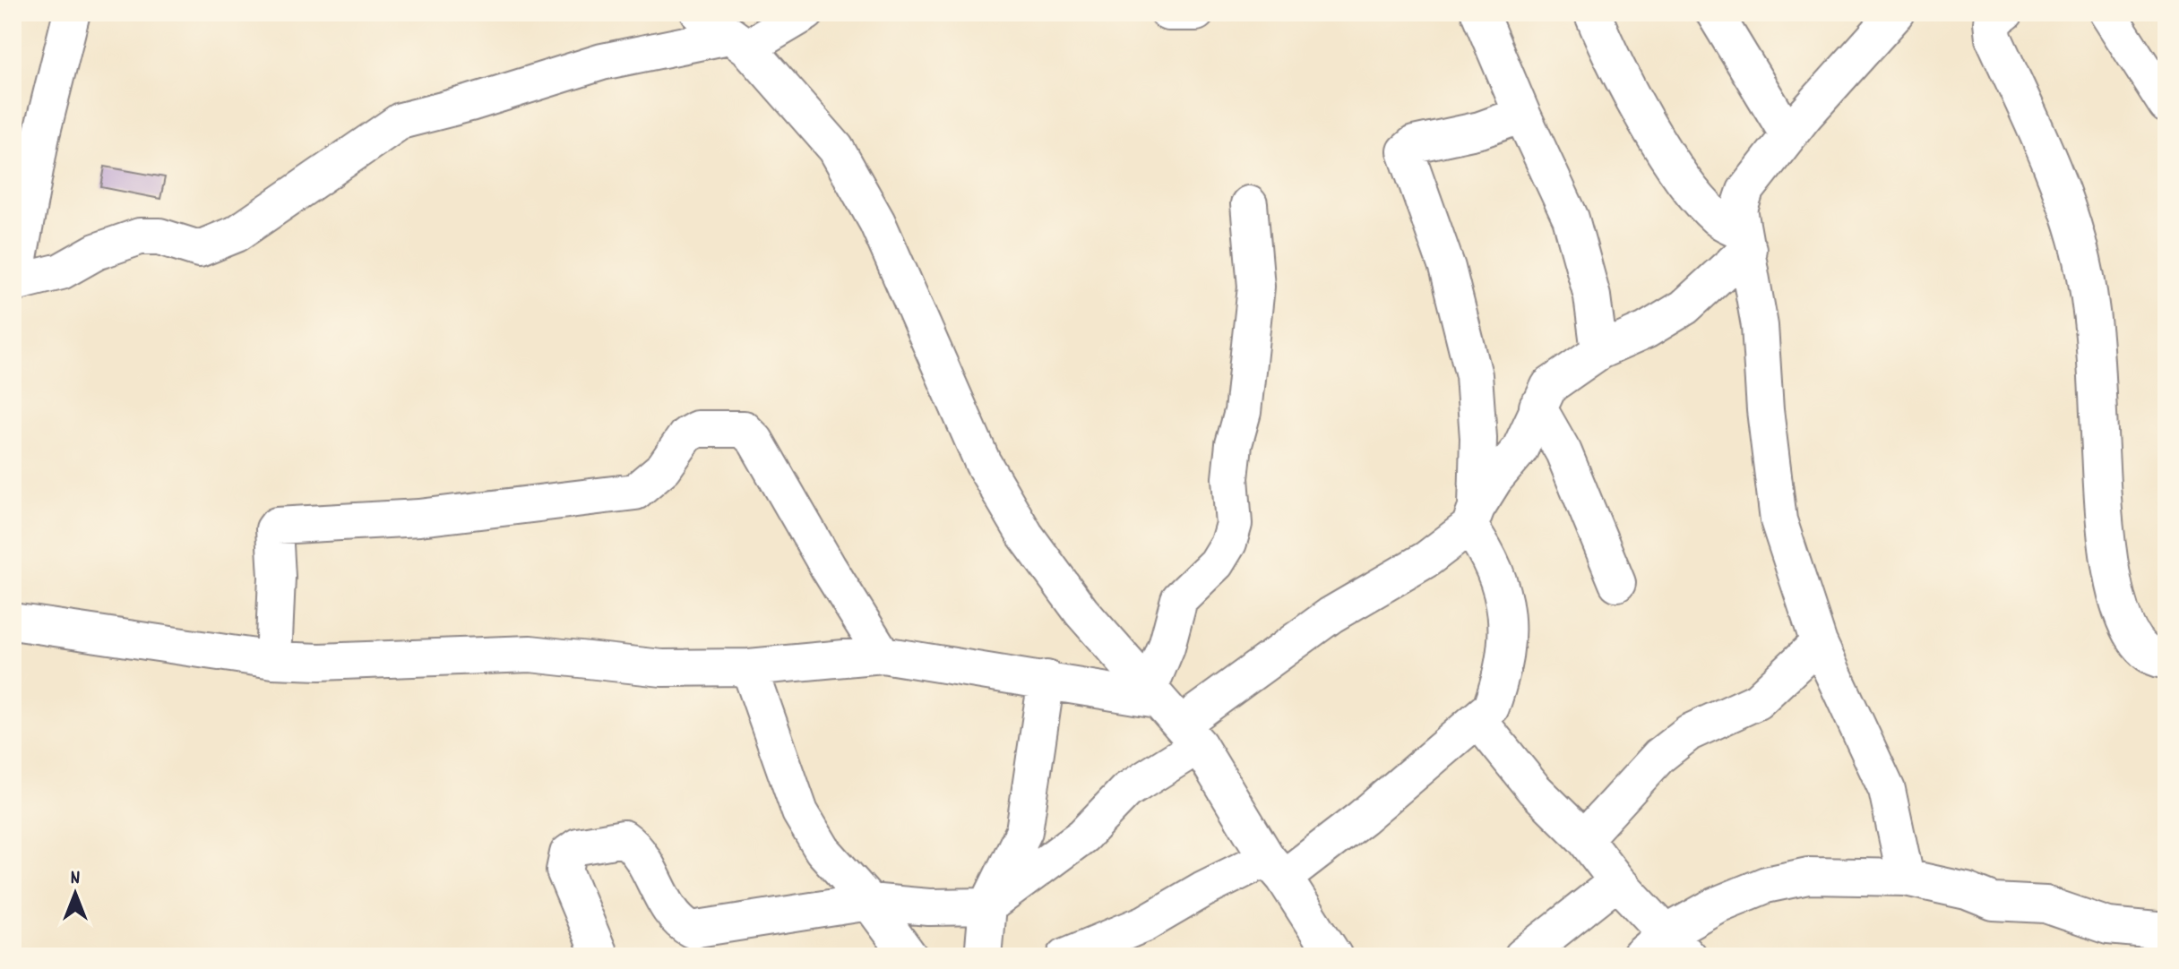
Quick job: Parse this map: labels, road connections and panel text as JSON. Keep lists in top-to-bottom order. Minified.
{"north":"top"}
